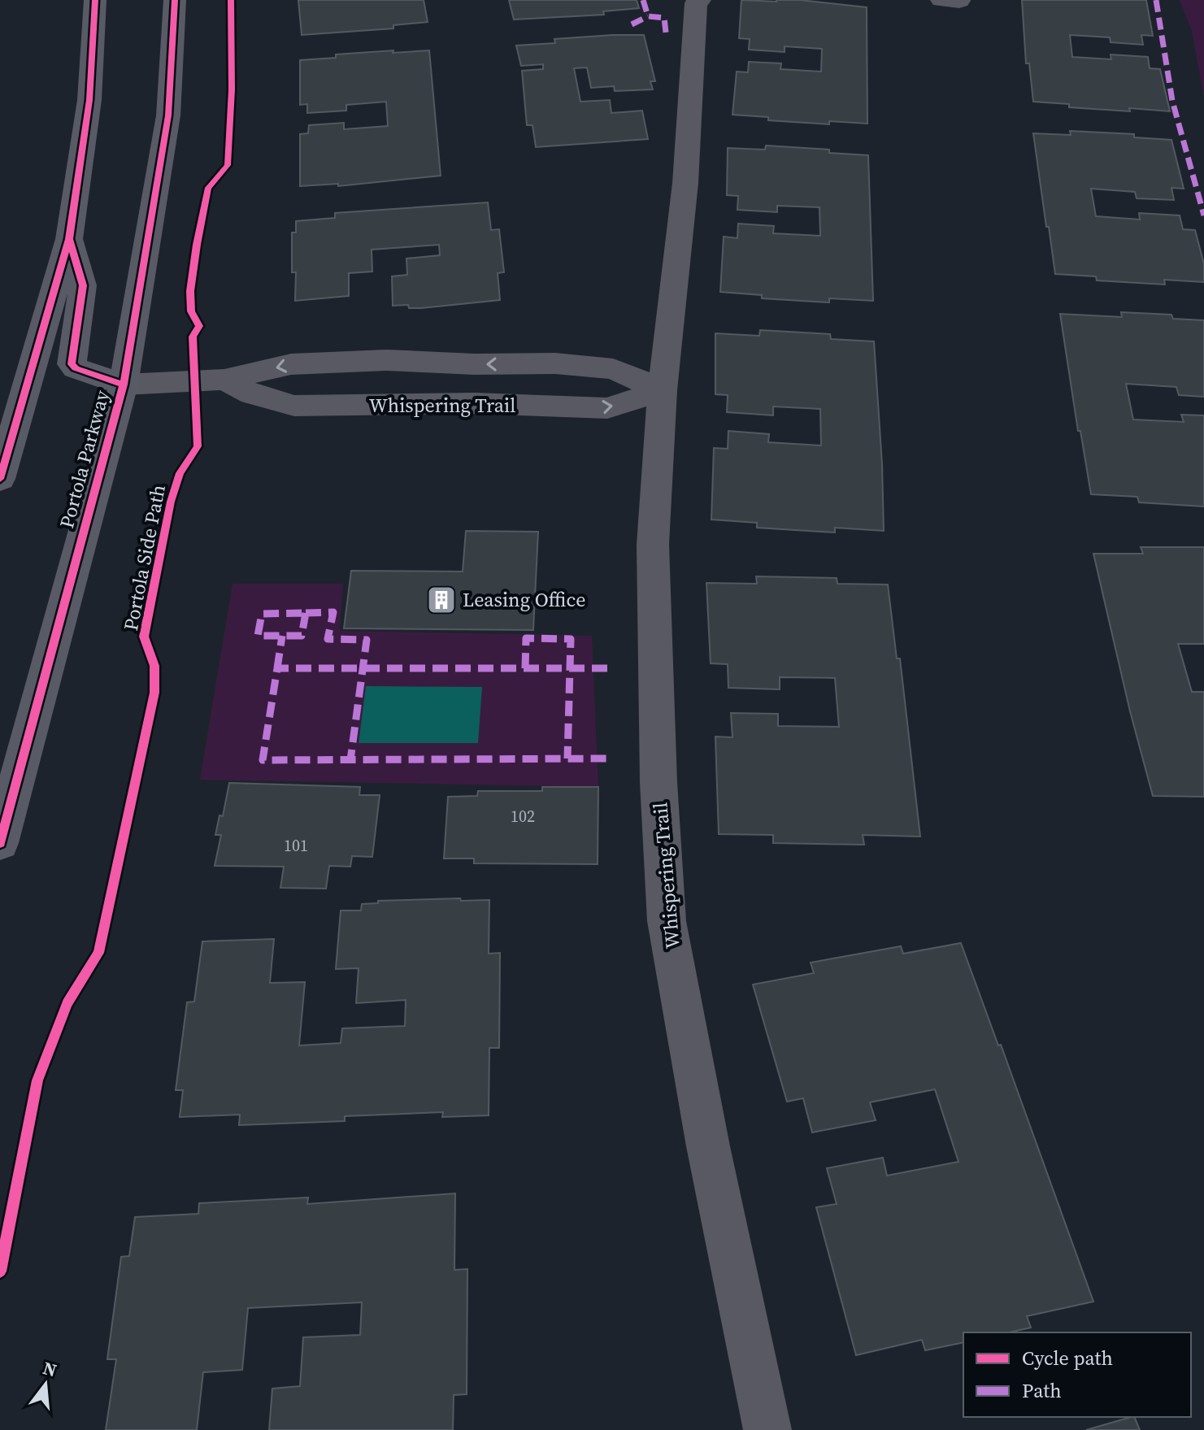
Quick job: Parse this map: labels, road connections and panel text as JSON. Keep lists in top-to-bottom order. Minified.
{"streets":{"main road":["Portola Parkway"],"street":["Whispering Trail"],"cycle path":["Portola Side Path"]},"places":{"building":["Leasing Office"]},"house_numbers":["102","101"],"legend":["Cycle path","Path"],"north":"top"}
